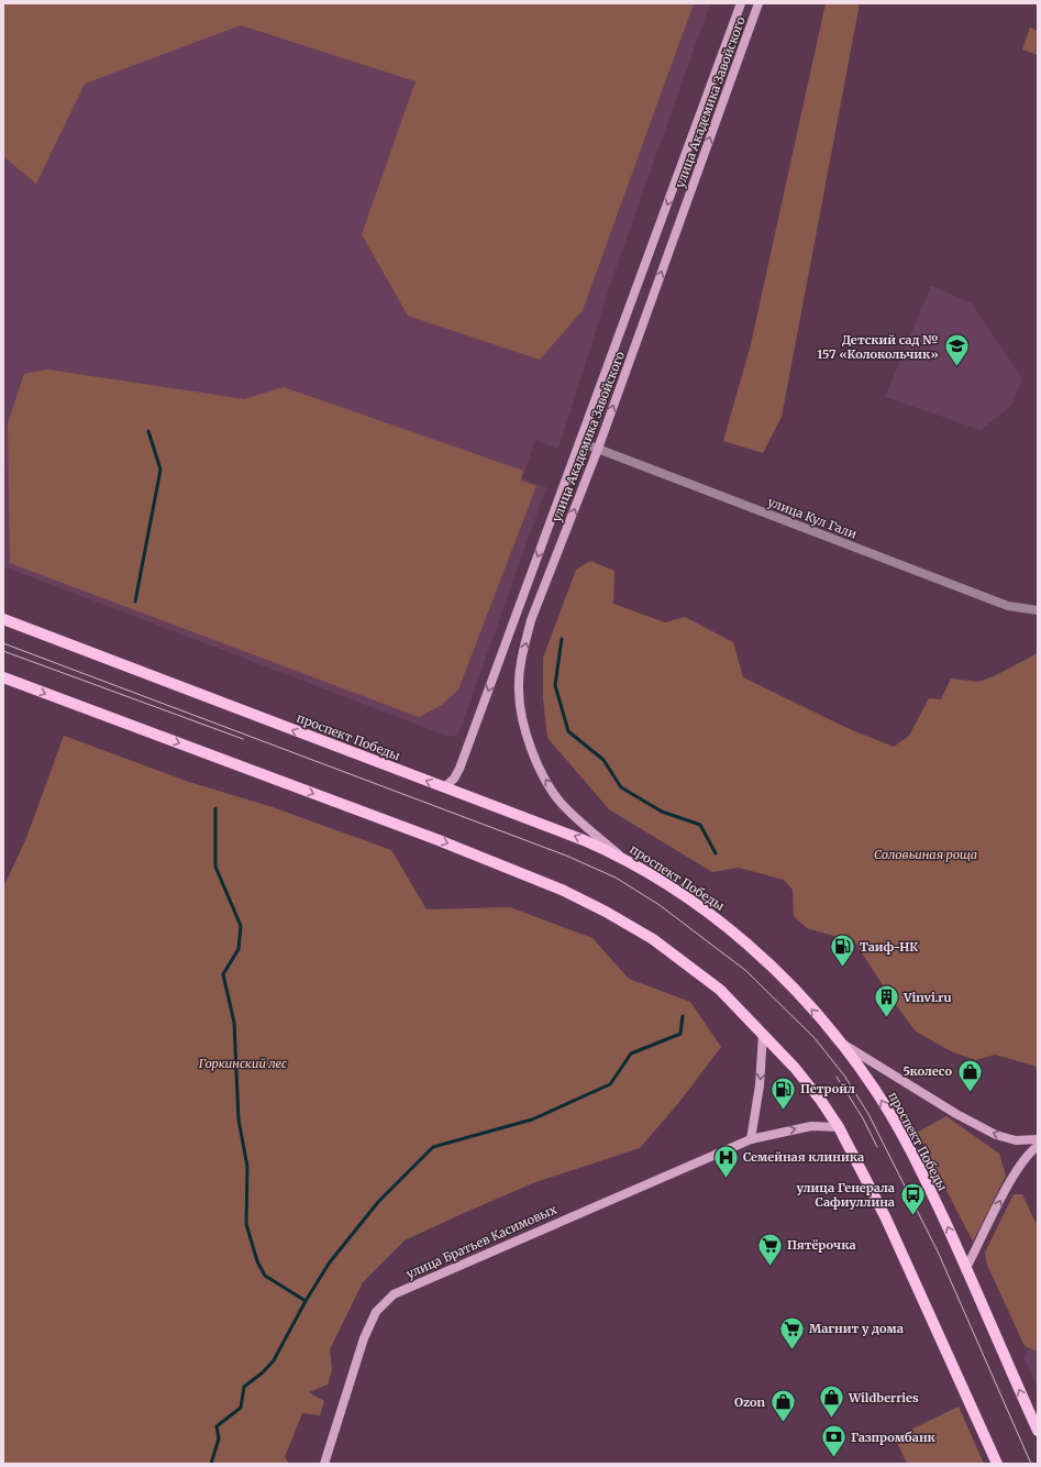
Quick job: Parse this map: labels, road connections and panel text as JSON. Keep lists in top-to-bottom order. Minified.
{"streets":{"main road":["проспект Победы"],"street":["улица Академика Завойского","улица Кул Гали","улица Братьев Касимовых"]},"crossings":[["улица Академика Завойского","улица Кул Гали"],["улица Академика Завойского","проспект Победы"]],"parks":["Соловьиная роща","Горкинский лес"],"places":{"school or university":["Детский сад № 157 «Колокольчик»"],"fuel station":["Таиф-НК","Петройл"],"building":["Vinvi.ru"],"shop":["5колесо","Wildberries","Ozon"],"hospital":["Семейная клиника"],"bus stop":["улица Генерала Сафиуллина"],"supermarket":["Пятёрочка","Магнит у дома"],"bank":["Газпромбанк"]}}
